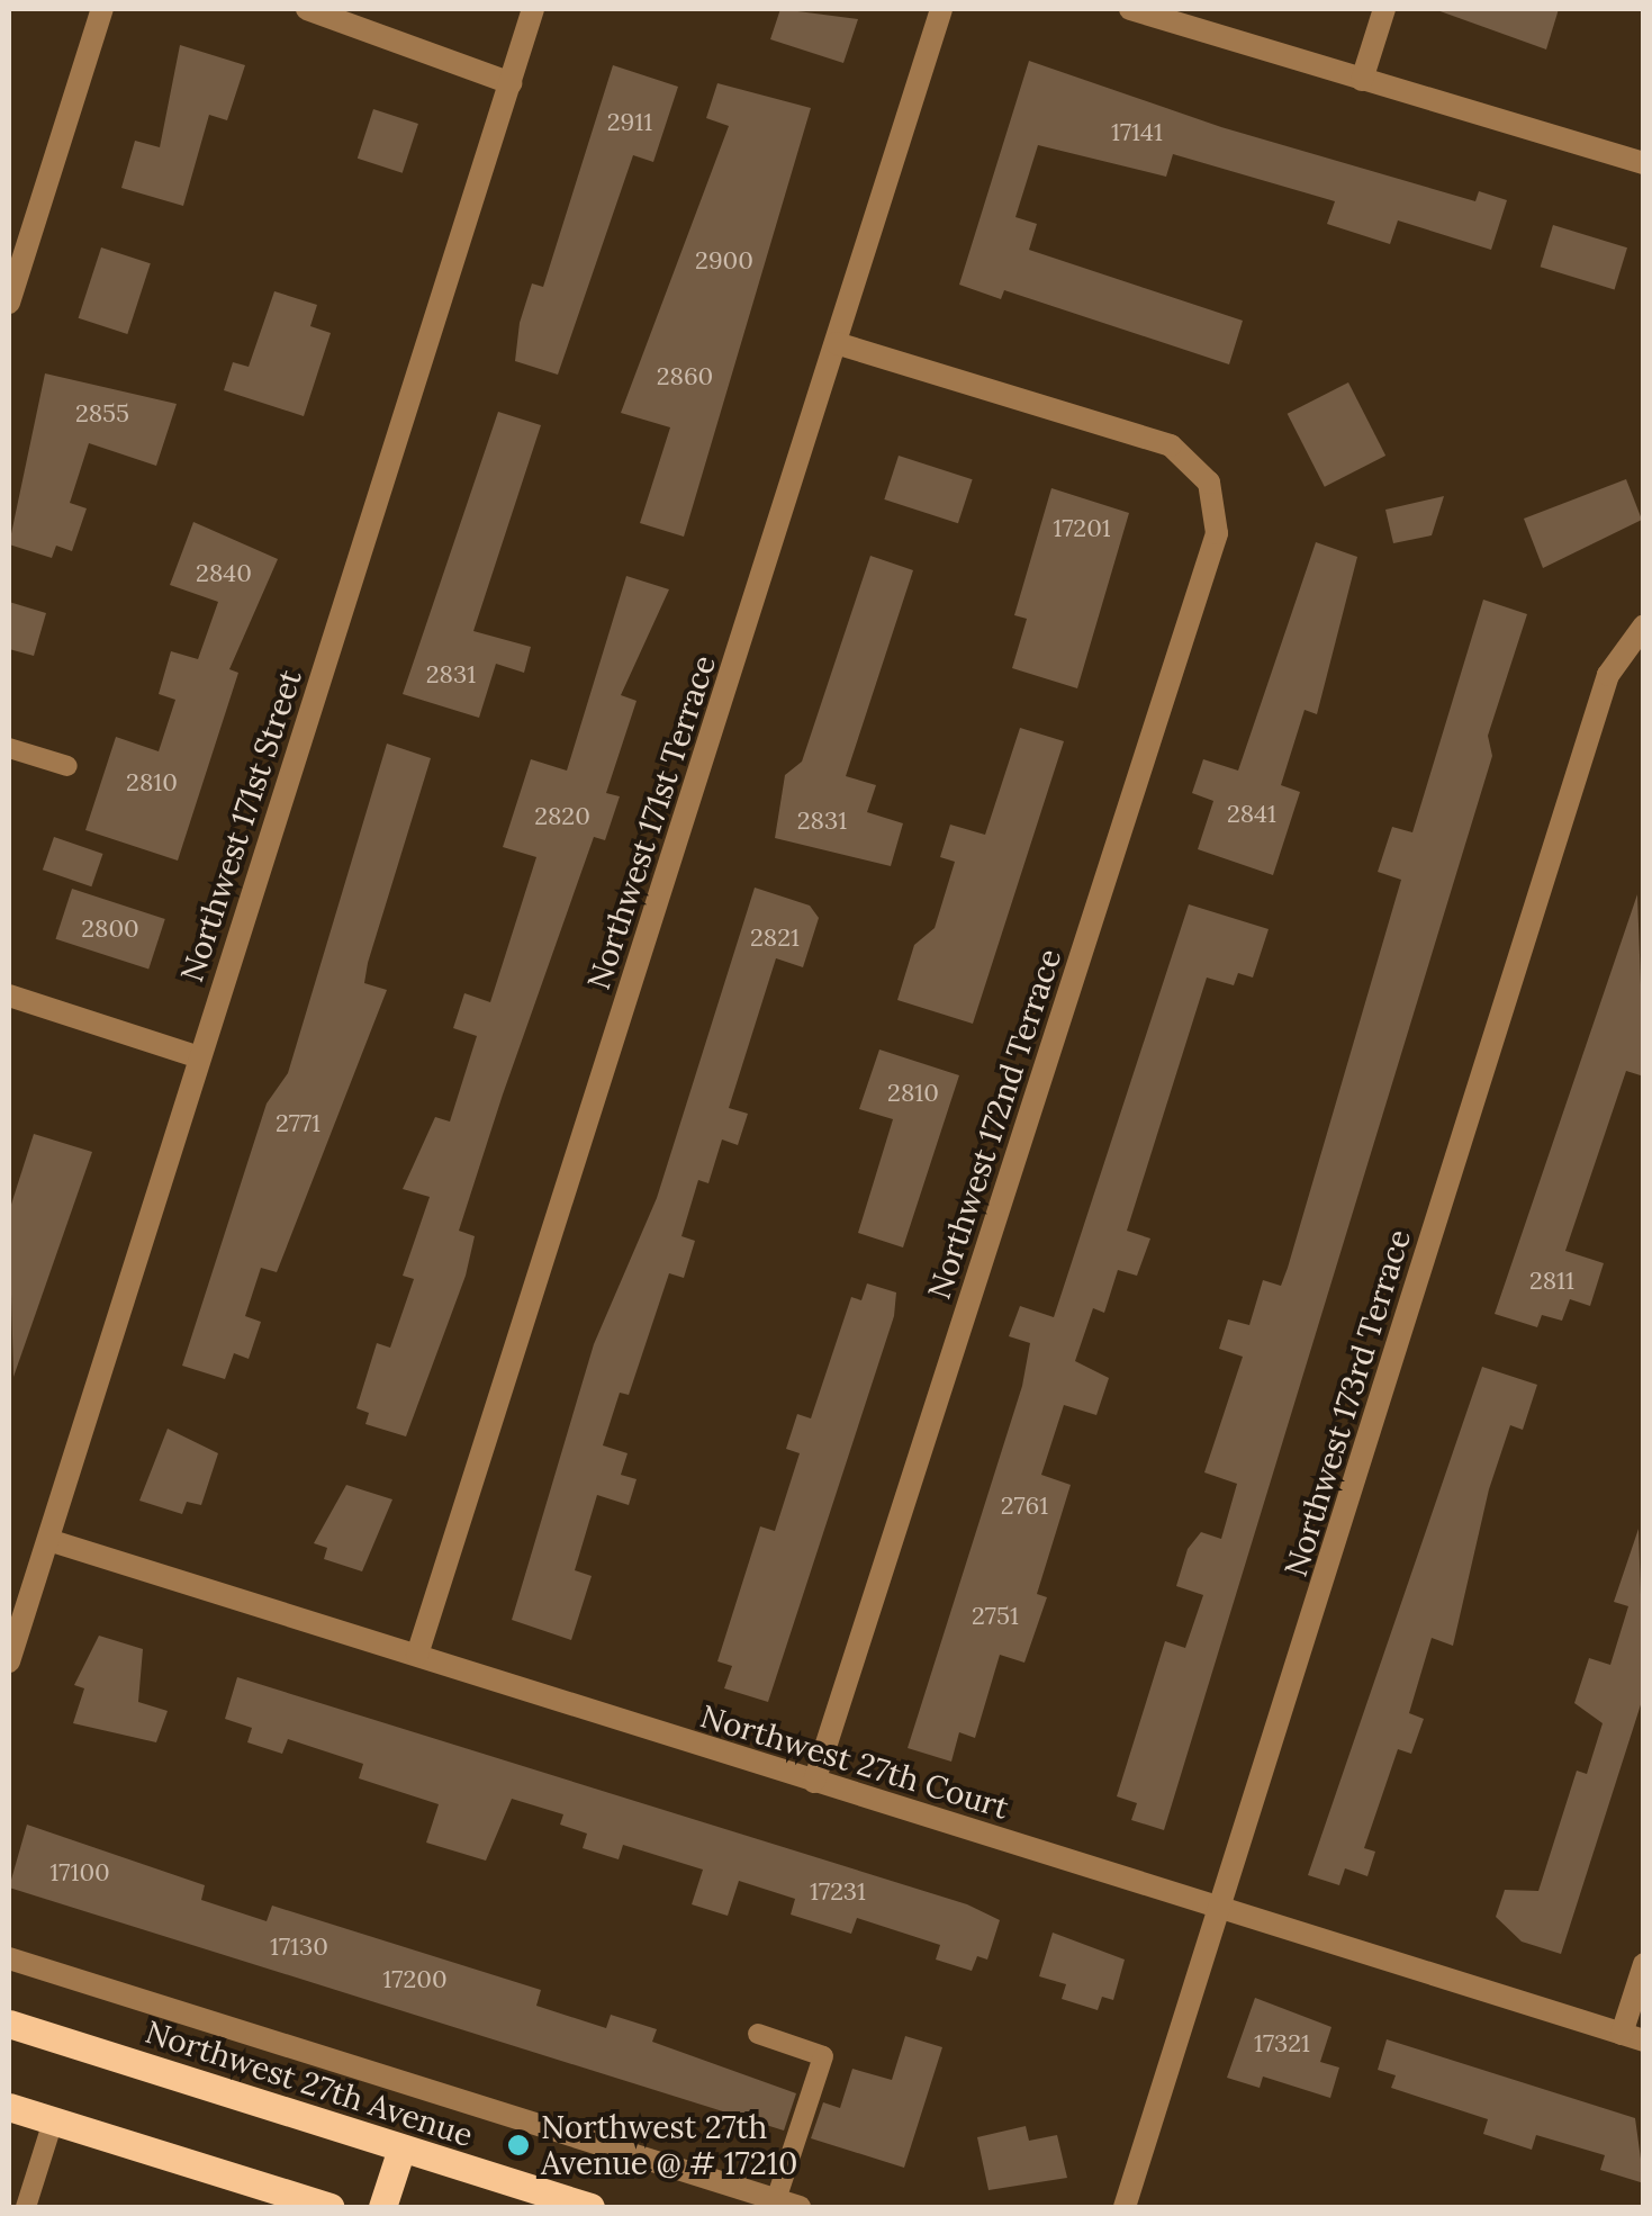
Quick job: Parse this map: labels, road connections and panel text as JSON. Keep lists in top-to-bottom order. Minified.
{"streets":{"main road":["Northwest 27th Avenue"],"street":["Northwest 171st Terrace","Northwest 171st Street","Northwest 172nd Terrace","Northwest 173rd Terrace","Northwest 27th Court"]},"crossings":[["Northwest 171st Terrace","Northwest 172nd Terrace"],["Northwest 171st Terrace","Northwest 27th Court"],["Northwest 171st Street","Northwest 27th Court"],["Northwest 172nd Terrace","Northwest 27th Court"],["Northwest 173rd Terrace","Northwest 27th Court"]],"places":["Northwest 27th Avenue @ # 17210"],"house_numbers":["2911","17141","2900","2860","2855","17201","2840","2831","2810","2841","2820","2831","2800","2821","2810","2771","2811","2761","2751","17100","17231","17130","17200","17321"]}
